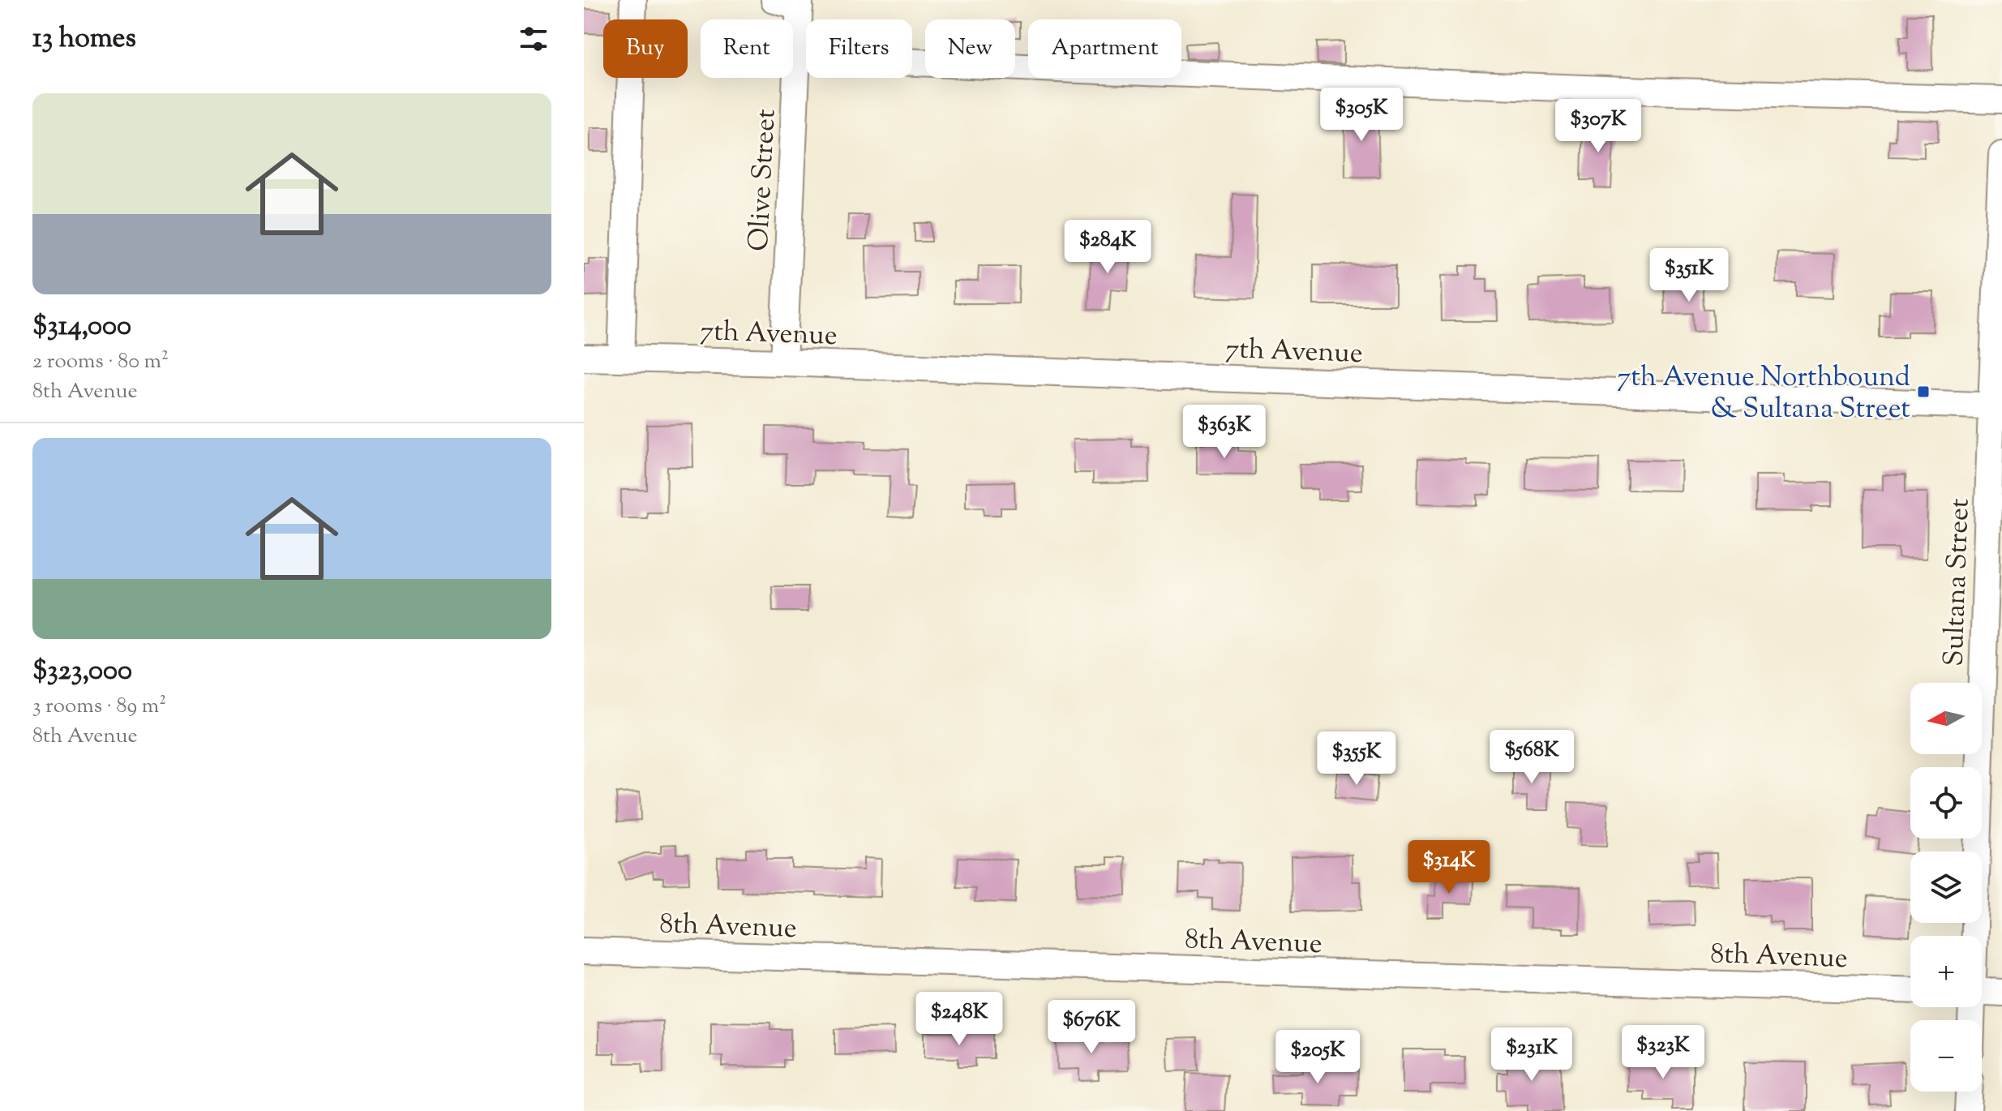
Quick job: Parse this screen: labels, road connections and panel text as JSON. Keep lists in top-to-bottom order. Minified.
{"streets":{"street":["Olive Street","7th Avenue","Sultana Street","8th Avenue"]},"crossings":[["Olive Street","7th Avenue"],["7th Avenue","Sultana Street"]],"places":{"transit":["7th Avenue Northbound & Sultana Street"]},"north":"left","page":{"heading":"13 homes","chip":["Buy","Rent","Filters","New","Apartment"],"list":[{"name":"$314,000","note":"2 rooms · 80 m² · 8th Avenue"},{"name":"$323,000","note":"3 rooms · 89 m² · 8th Avenue"}],"price":["$305K","$307K","$284K","$351K","$363K","$568K","$355K","$314K","$248K","$676K","$323K","$231K","$205K"],"map_buttons":["+","−"]}}
